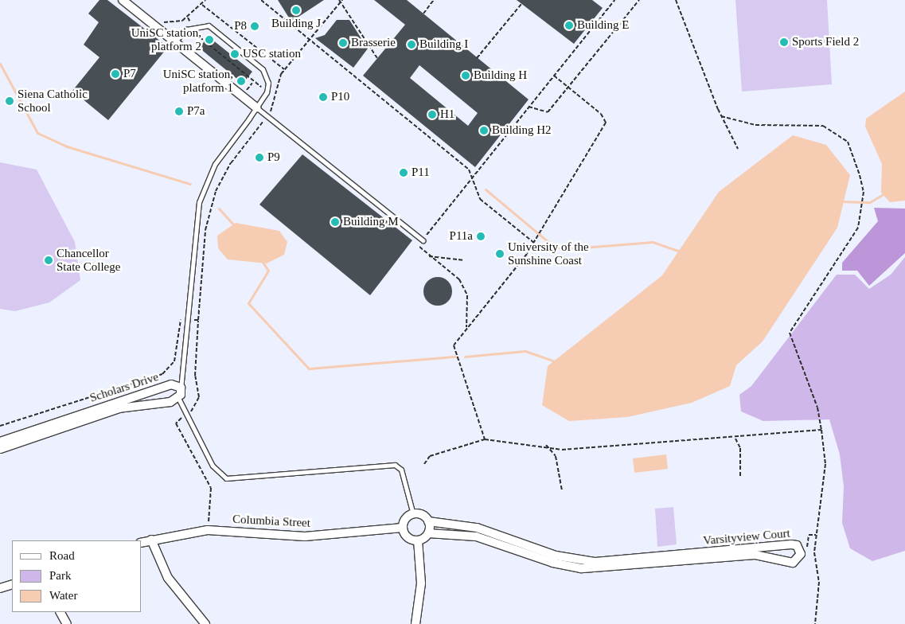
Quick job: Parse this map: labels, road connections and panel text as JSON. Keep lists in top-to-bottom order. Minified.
{"streets":{"street":["Scholars Drive","Columbia Street","Varsityview Court"]},"crossings":[["Columbia Street","Varsityview Court"]],"places":["Building J","Building E","P8","UniSC station, platform 2","Sports Field 2","Brasserie","Building I","USC station","P7","Building H","UniSC station, platform 1","P10","Siena Catholic School","P7a","H1","Building H2","P9","P11","Building M","P11a","University of the Sunshine Coast","Chancellor State College"],"legend":["Road","Park","Water"]}
